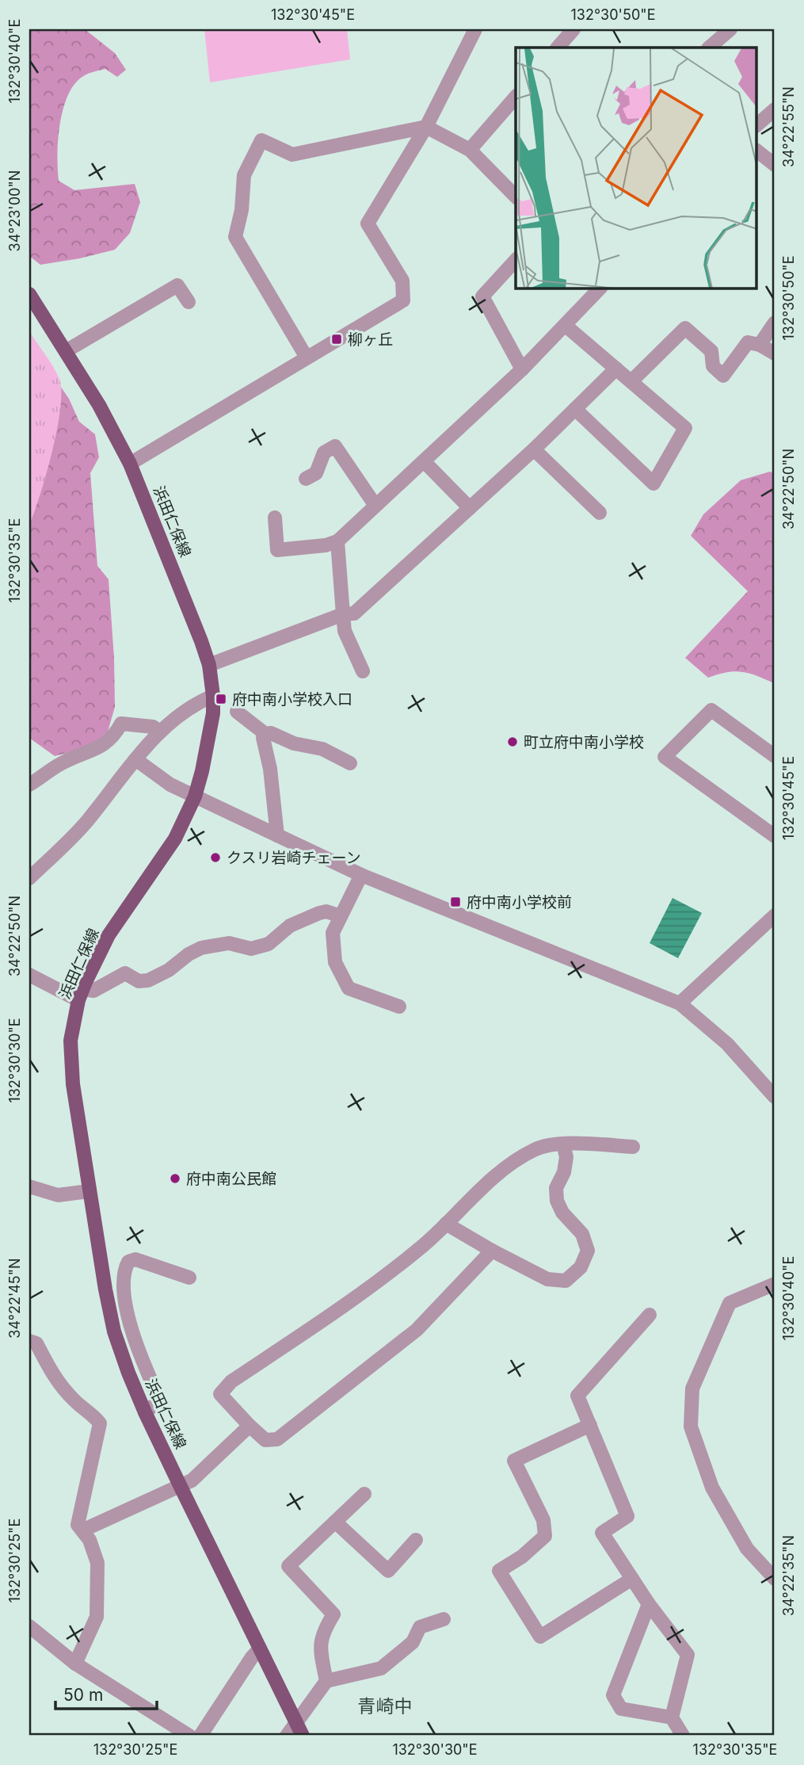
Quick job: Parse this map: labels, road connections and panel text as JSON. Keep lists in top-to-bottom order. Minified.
{"streets":{"main road":["浜田仁保線"]},"districts":["青崎中"],"places":{"transit":["柳ヶ丘","府中南小学校入口","府中南小学校前"],"other":["町立府中南小学校","クスリ岩崎チェーン","府中南公民館"]},"scale_bar":"50 m","coordinates":["132°30'45\"E","132°30'50\"E","132°30'40\"E","34°22'55\"N","34°23'00\"N","34°22'50\"N","132°30'35\"E","132°30'30\"E","34°22'45\"N","132°30'25\"E","34°22'35\"N"]}
